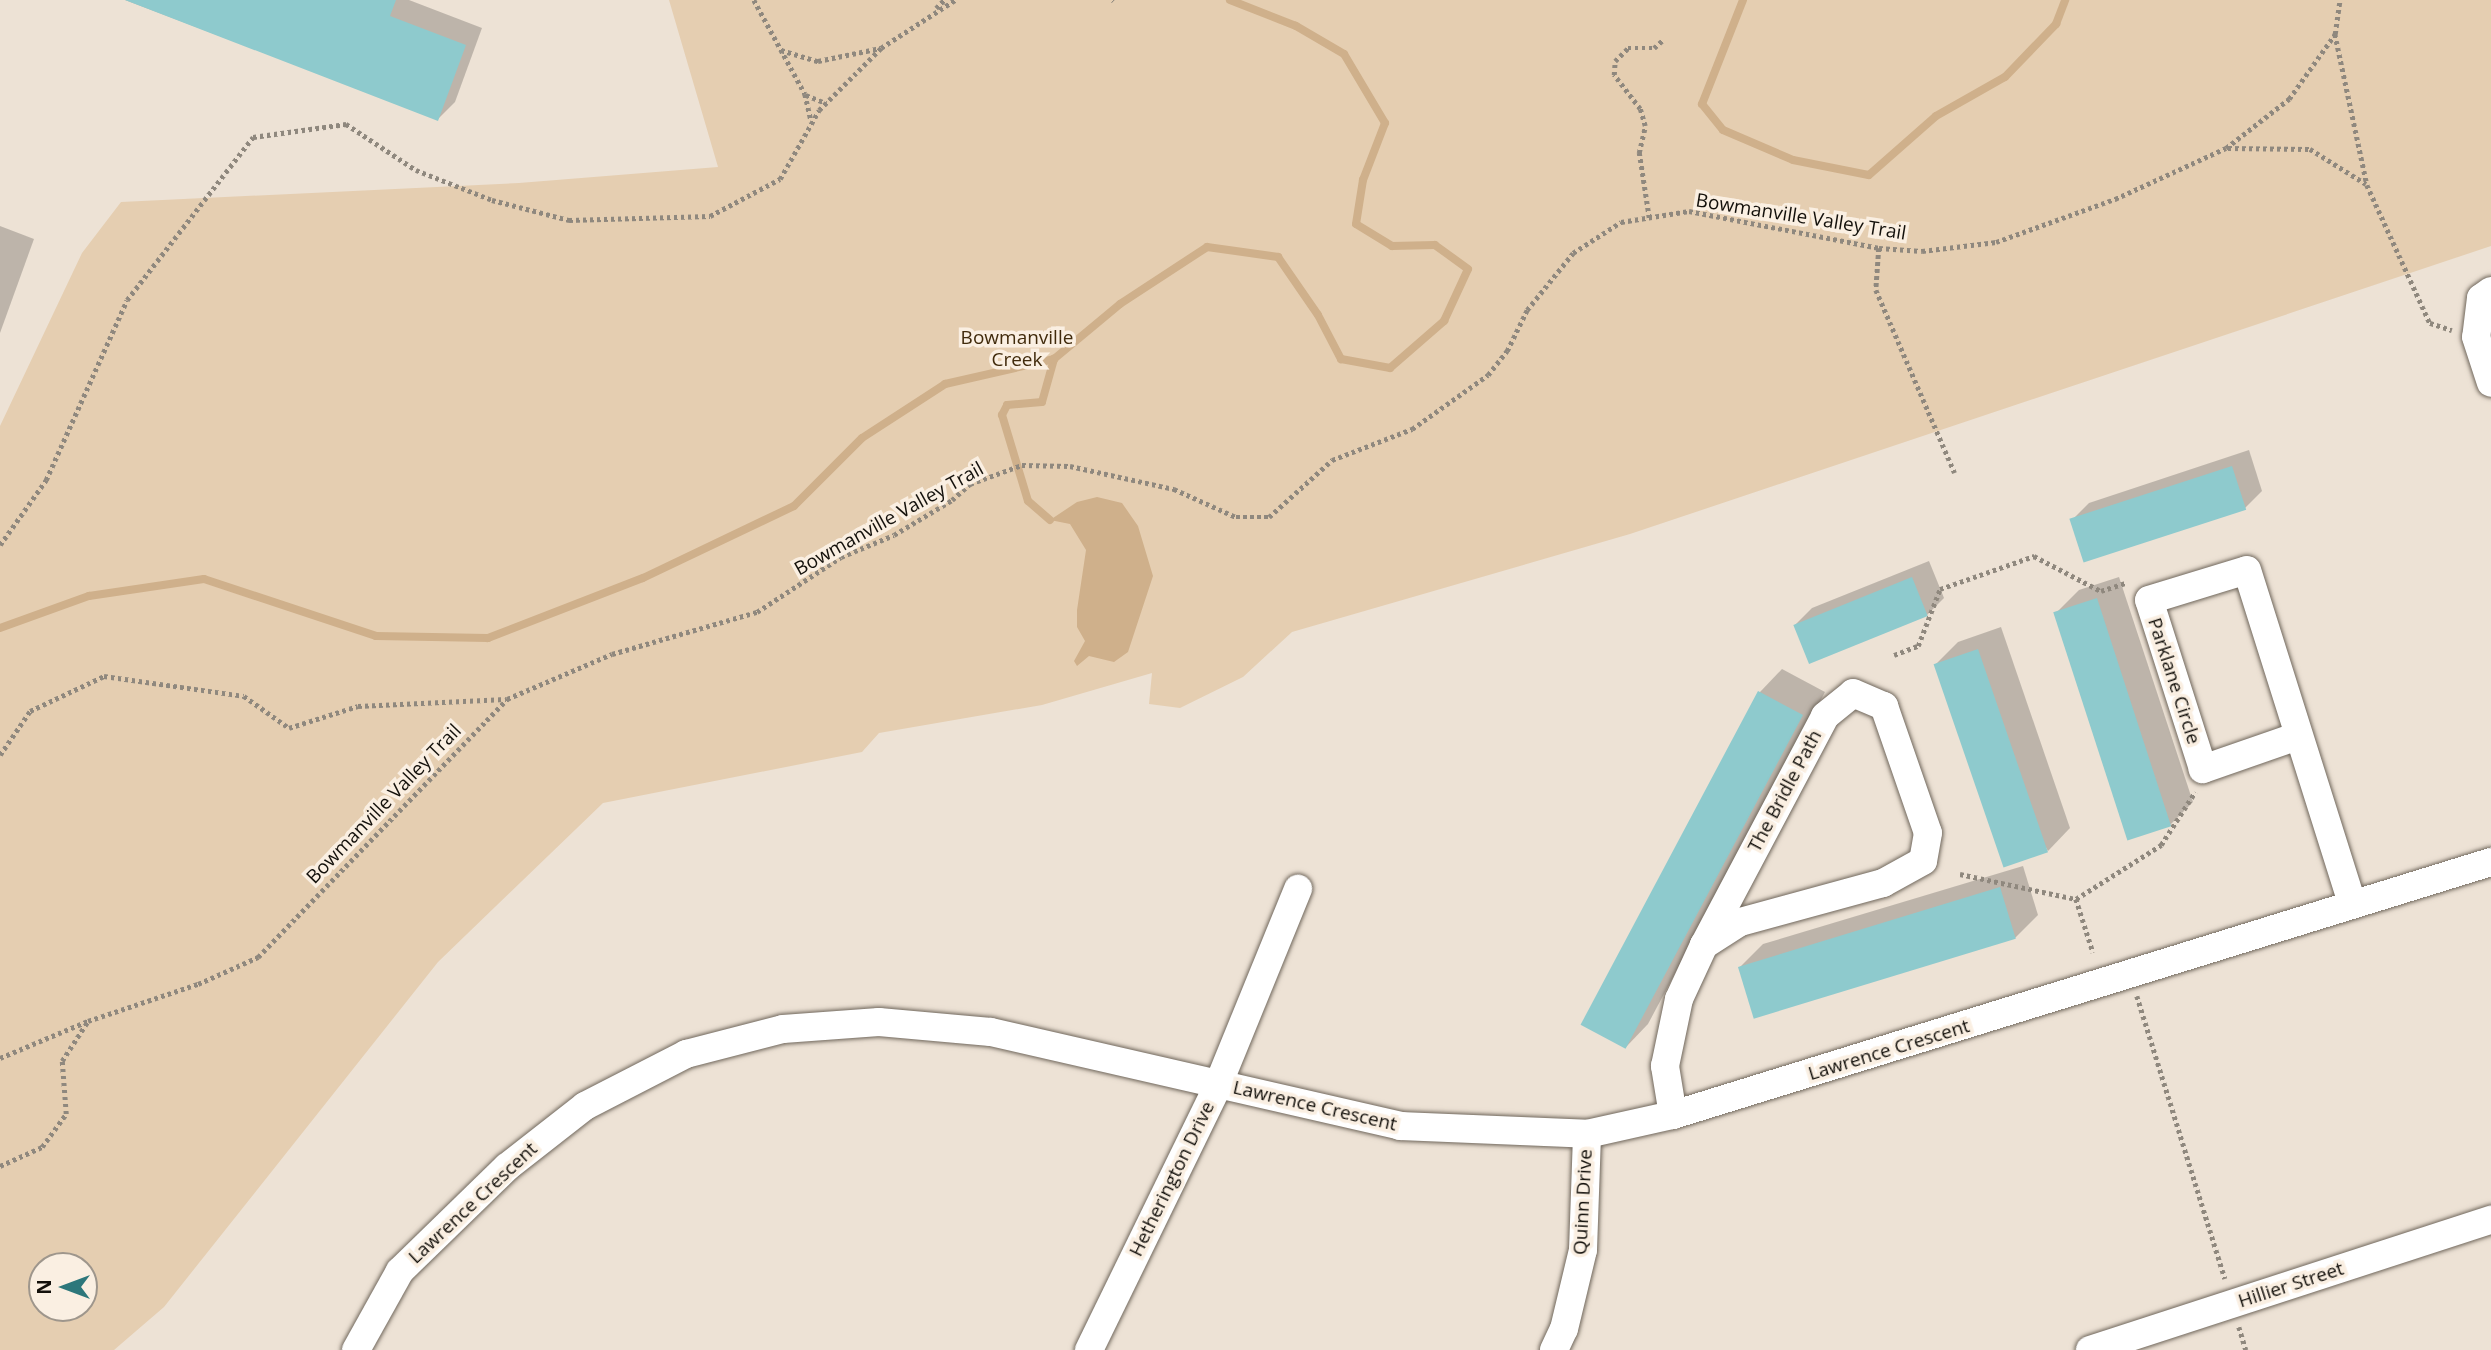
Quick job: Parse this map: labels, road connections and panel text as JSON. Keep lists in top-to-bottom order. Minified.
{"streets":{"street":["Parklane Circle","The Bridle Path","Lawrence Crescent","Hetherington Drive","Quinn Drive","Hillier Street"],"path":["Bowmanville Valley Trail"]},"crossings":[["Parklane Circle","Lawrence Crescent"],["The Bridle Path","Lawrence Crescent"],["Lawrence Crescent","Hetherington Drive"],["Lawrence Crescent","Quinn Drive"]],"parks":["Bowmanville Creek"],"north":"left"}
